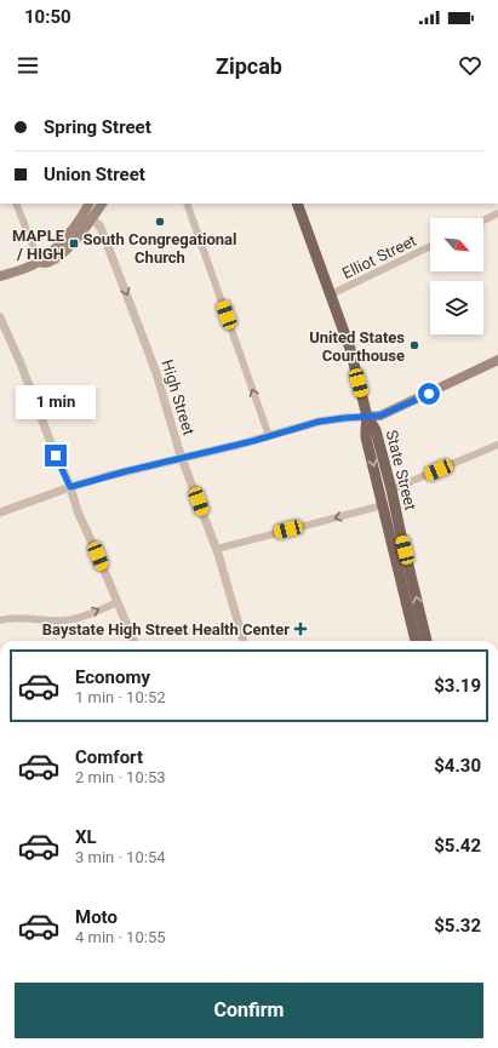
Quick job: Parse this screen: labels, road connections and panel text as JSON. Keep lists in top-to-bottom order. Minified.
{"streets":{"main road":["State Street"],"street":["Elliot Street","High Street"]},"crossings":[["Elliot Street","State Street"]],"one_way":["High Street"],"places":{"other":["South Congregational Church","United States Courthouse"],"transit":["MAPLE / HIGH"],"health":["Baystate High Street Health Center"]},"north":"bottom right","page":{"status":"10:50","header":"Zipcab","banner":["Spring Street","Union Street"],"bubble":"1 min","list":[{"name":"Economy","note":"1 min · 10:52","value":"$3.19"},{"name":"Comfort","note":"2 min · 10:53","value":"$4.30"},{"name":"XL","note":"3 min · 10:54","value":"$5.42"},{"name":"Moto","note":"4 min · 10:55","value":"$5.32"}],"buttons":"Confirm"}}
